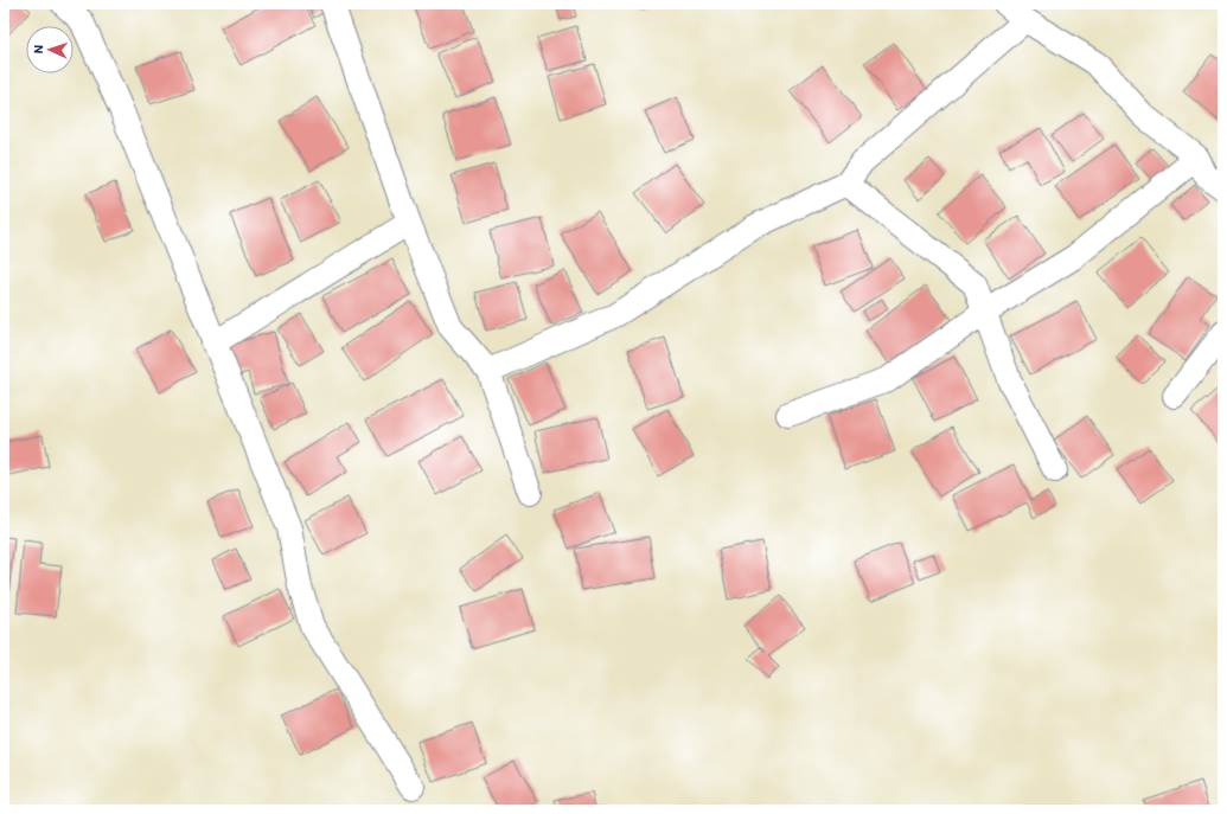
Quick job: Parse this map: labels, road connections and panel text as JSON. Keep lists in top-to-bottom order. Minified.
{"north":"left"}
